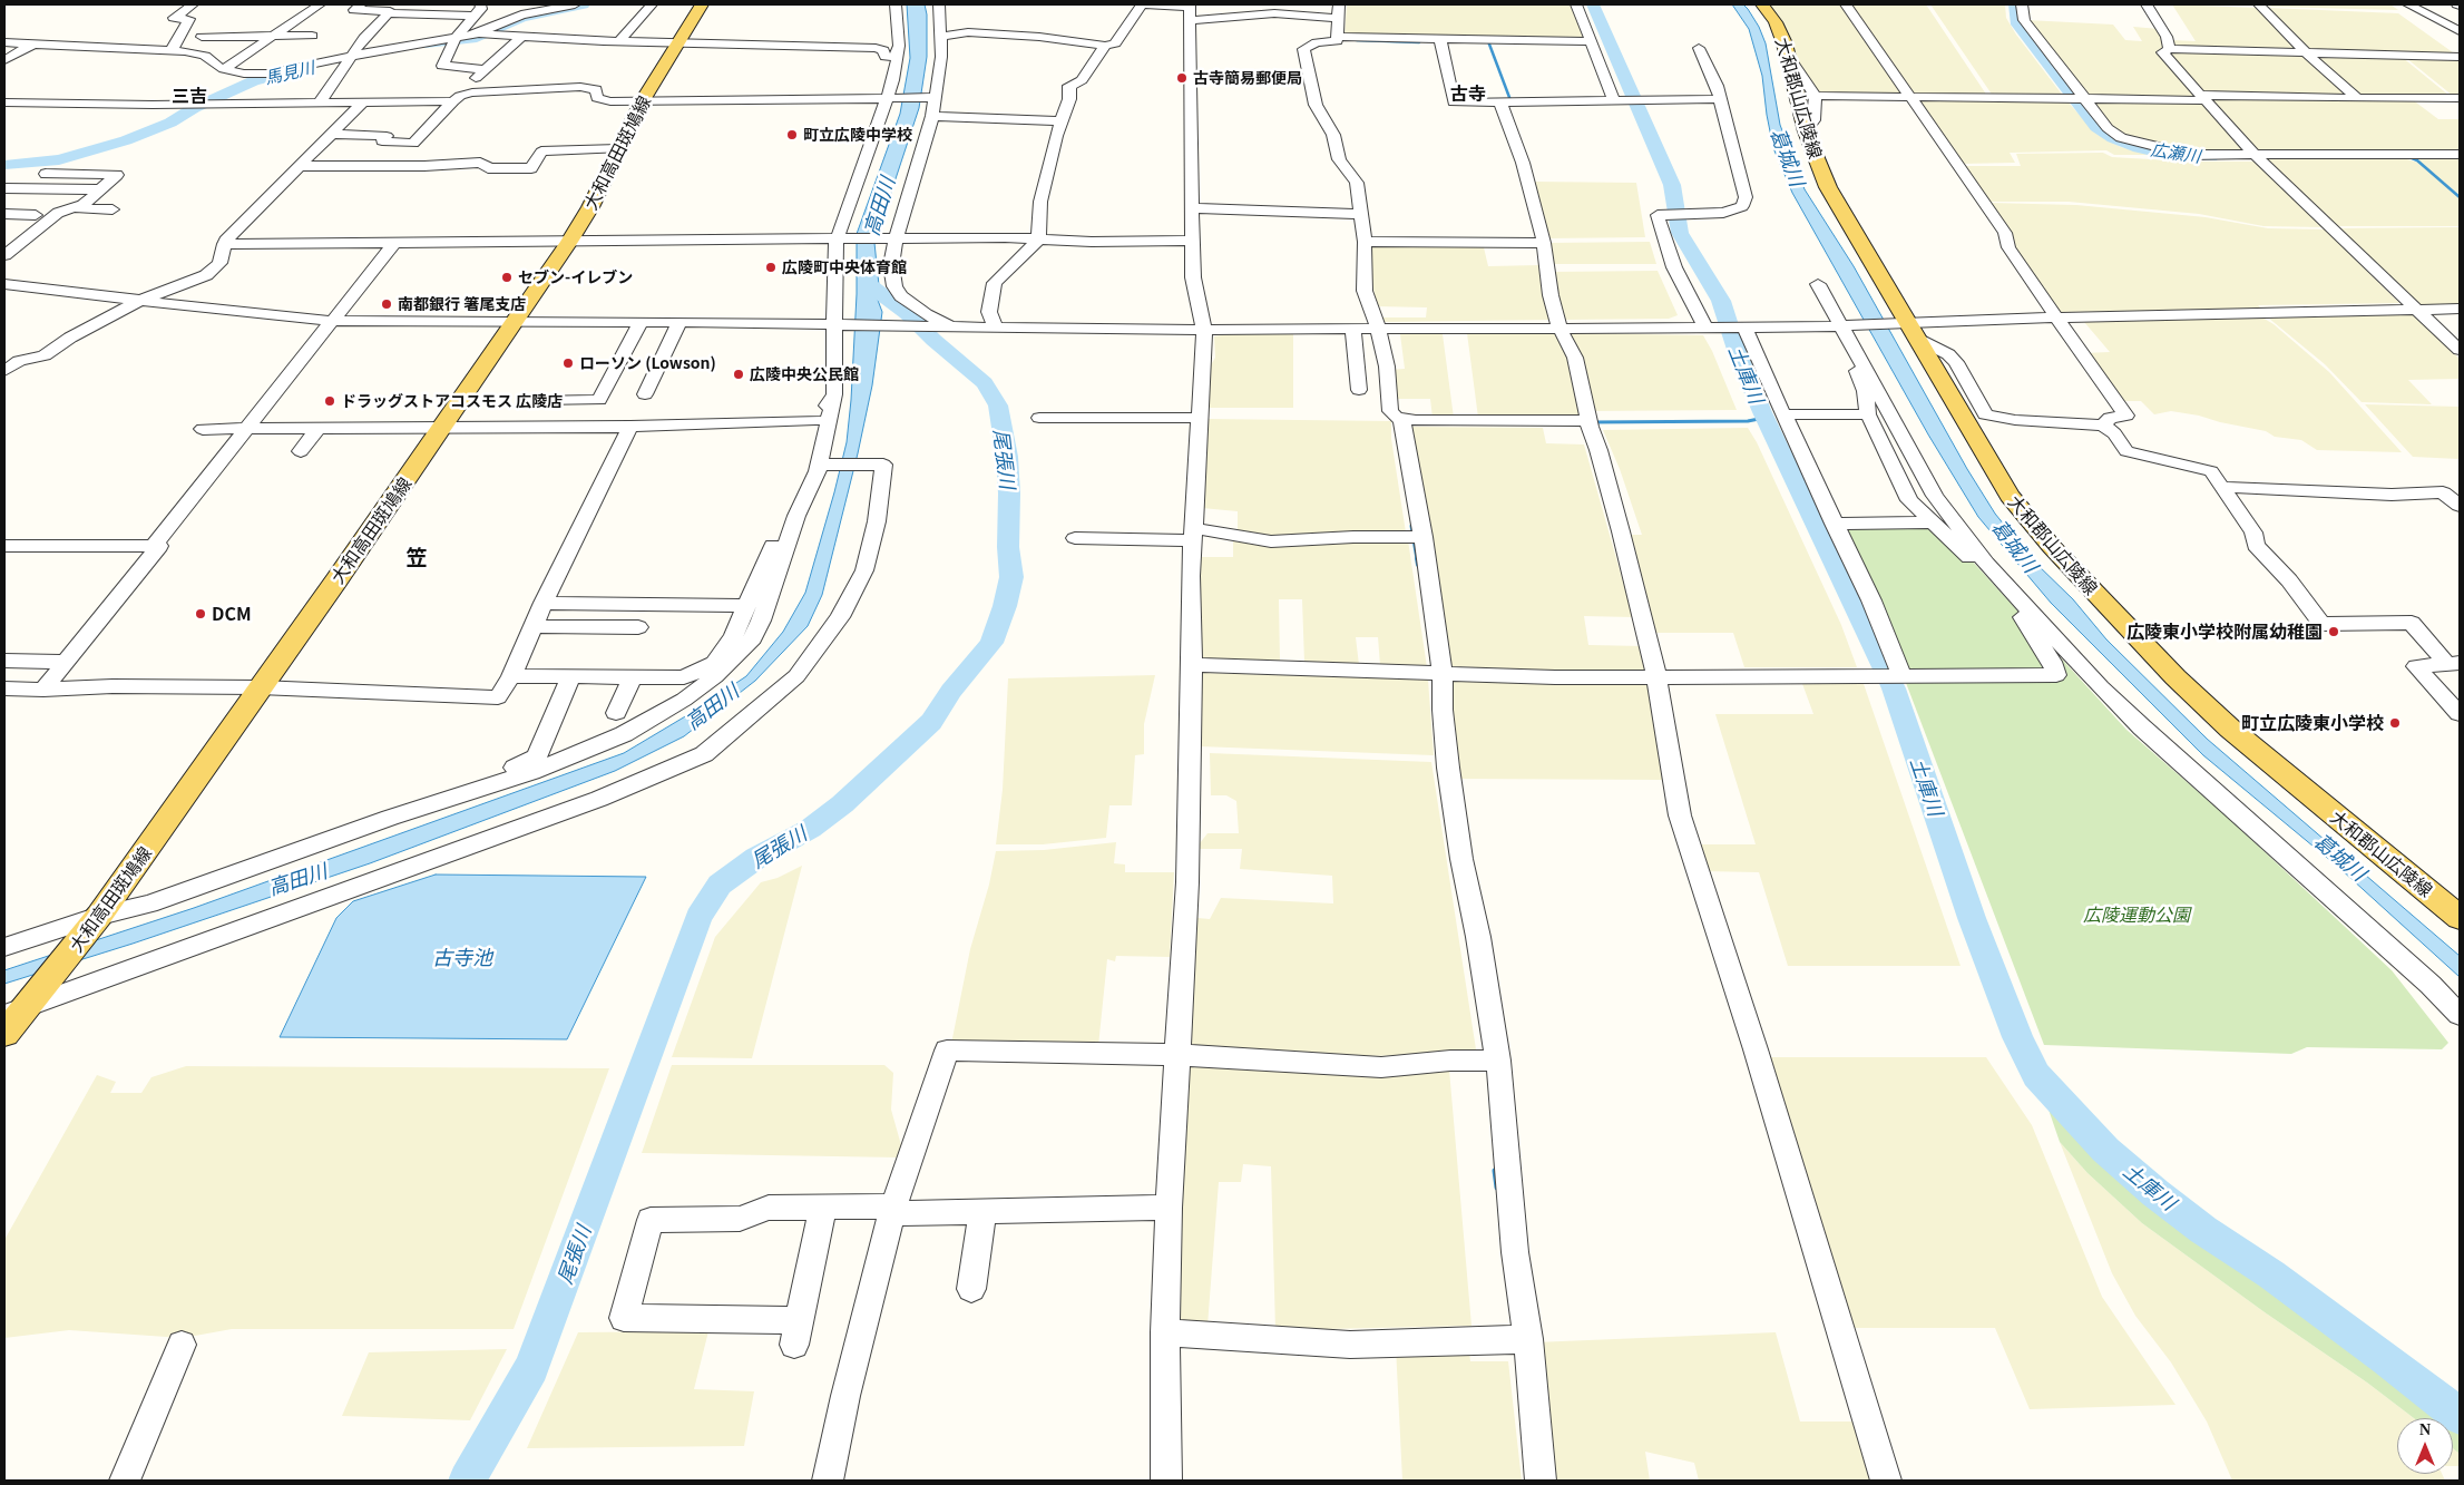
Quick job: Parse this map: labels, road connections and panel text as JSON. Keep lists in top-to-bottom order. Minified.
{"streets":{"main road":["大和郡山広陵線","大和高田斑鳩線"]},"districts":["古寺","三吉","笠"],"water":["馬見川","広瀬川","葛城川","高田川","土庫川","尾張川","古寺池"],"parks":["広陵運動公園"],"places":["古寺簡易郵便局","町立広陵中学校","広陵町中央体育館","セブン-イレブン","南都銀行 箸尾支店","ローソン (Lowson)","広陵中央公民館","ドラッグストアコスモス 広陵店","DCM","広陵東小学校附属幼稚園","町立広陵東小学校"],"north":"top"}
